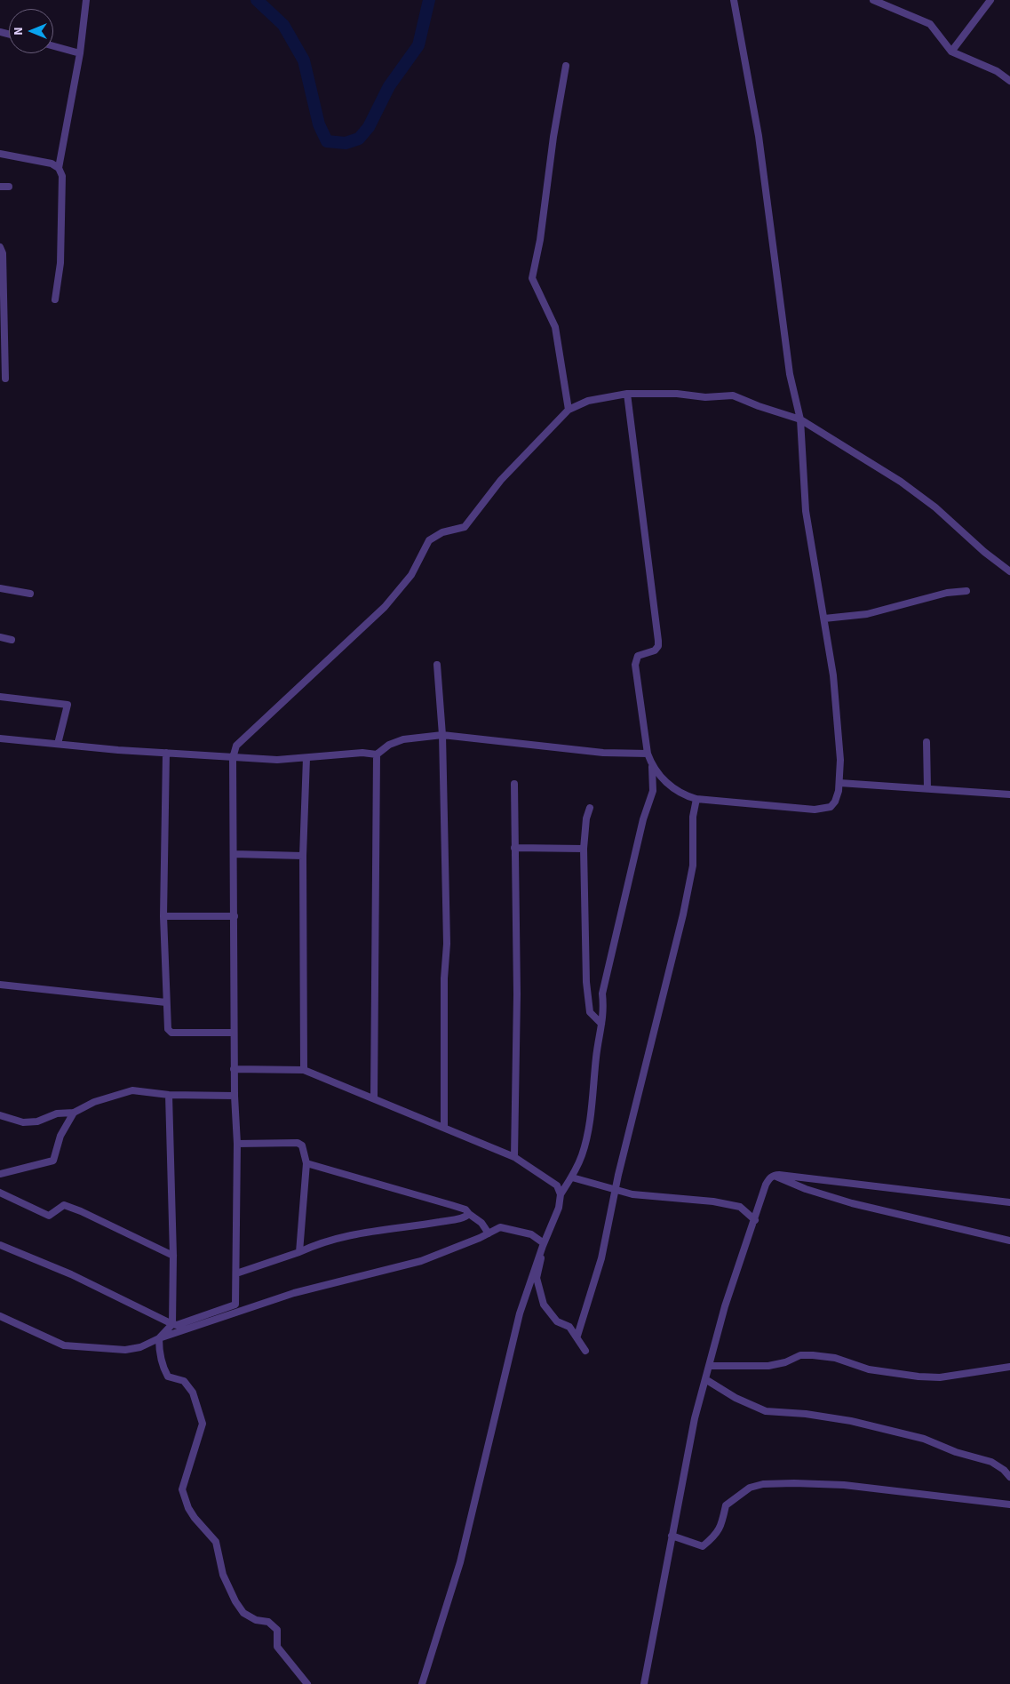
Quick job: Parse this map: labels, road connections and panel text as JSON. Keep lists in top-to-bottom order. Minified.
{"north":"left"}
